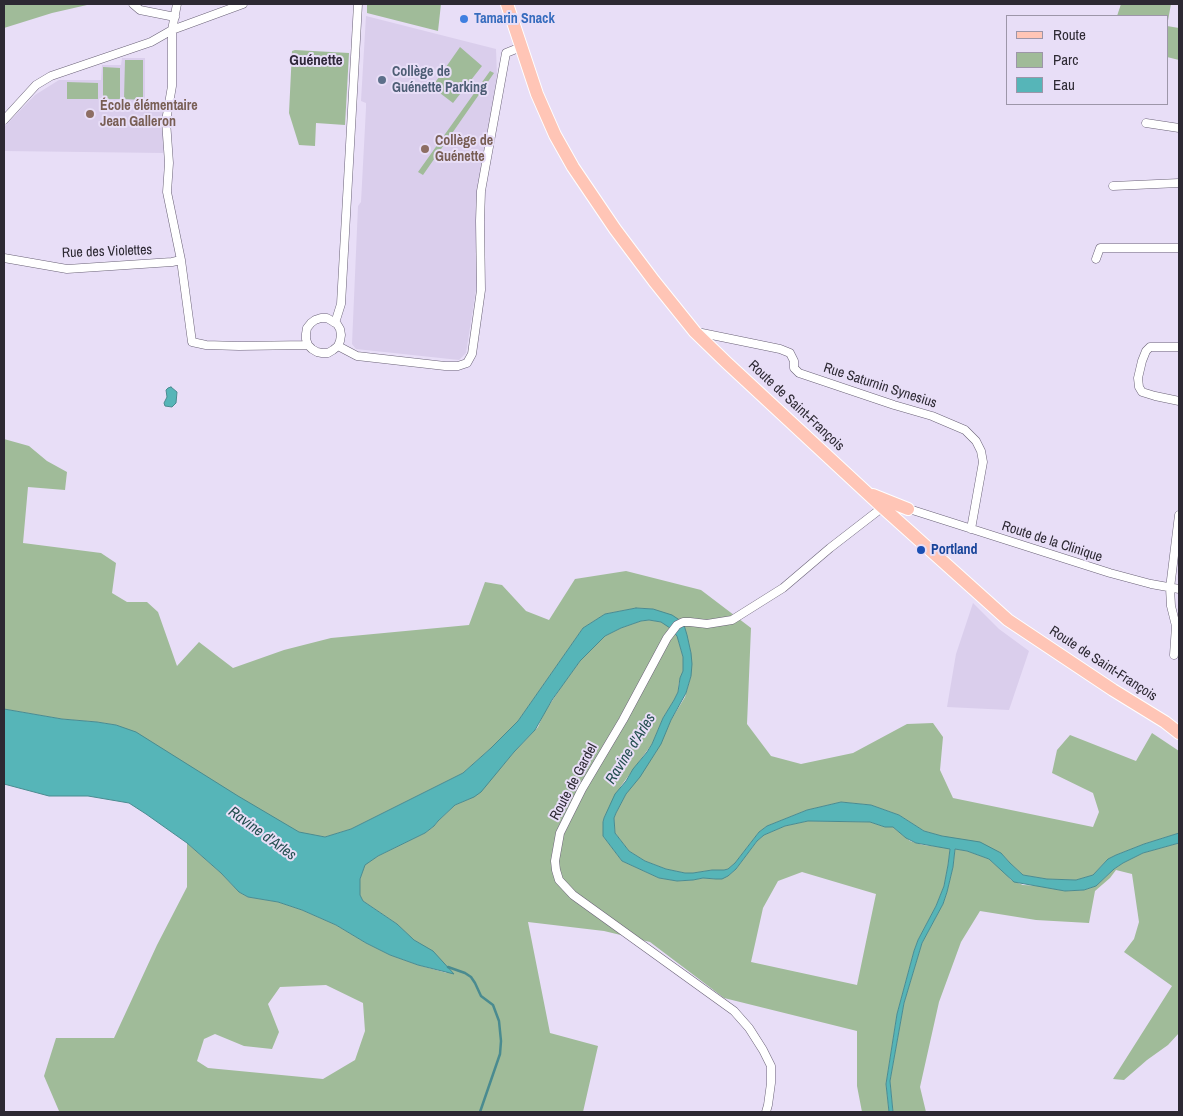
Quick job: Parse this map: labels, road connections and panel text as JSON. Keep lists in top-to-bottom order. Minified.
{"streets":{"main road":["Route de Saint-François"],"street":["Rue des Violettes","Rue Saturnin Synesius","Route de la Clinique","Route de Gardel"]},"crossings":[["Rue Saturnin Synesius","Route de Saint-François"],["Rue Saturnin Synesius","Route de la Clinique"],["Route de Saint-François","Route de la Clinique"],["Route de Saint-François","Route de Gardel"],["Route de la Clinique","Route de Gardel"]],"districts":["Guénette"],"water":["Ravine d'Arles"],"places":["Tamarin Snack","Collège de Guénette Parking","École élémentaire Jean Galleron","Collège de Guénette","Portland"],"legend":["Route","Parc","Eau"]}
